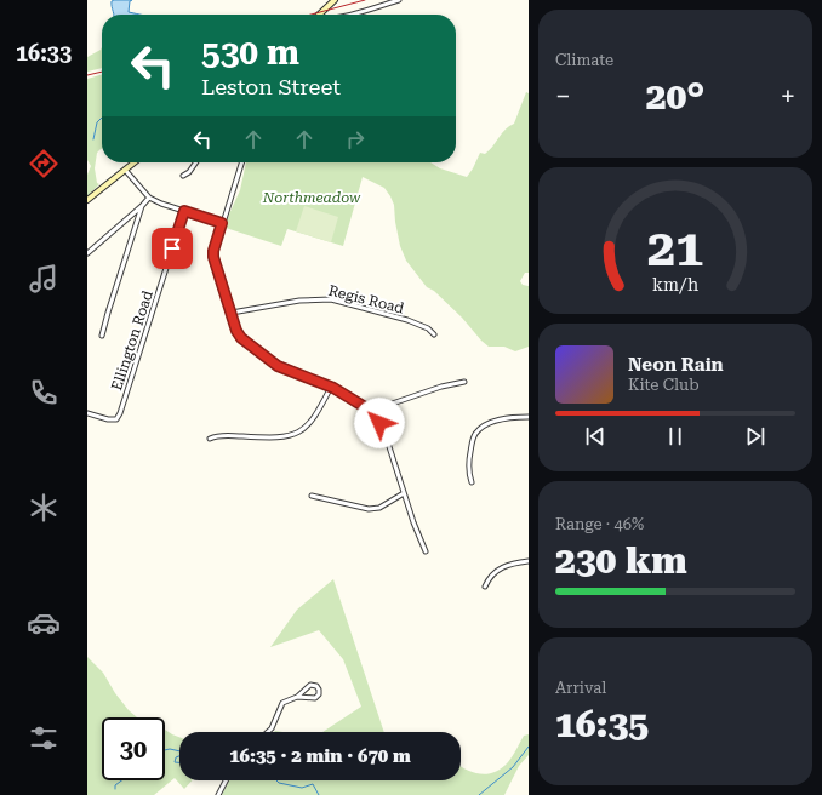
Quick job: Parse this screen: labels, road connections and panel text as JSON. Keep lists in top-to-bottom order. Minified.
{"streets":{"street":["Regis Road","Ellington Road"]},"parks":["Northmeadow"],"page":{"tabs":"16:33","tile":["Climate",["Range · 46%","230 km"],["Arrival","16:35"]],"turn":["530 m","Leston Street"],"heat":["−","20°","+"],"song":["Neon Rain","Kite Club"],"limit":"30","trip":"16:35 · 2 min · 670 m","gauge":["21","km/h"]}}
